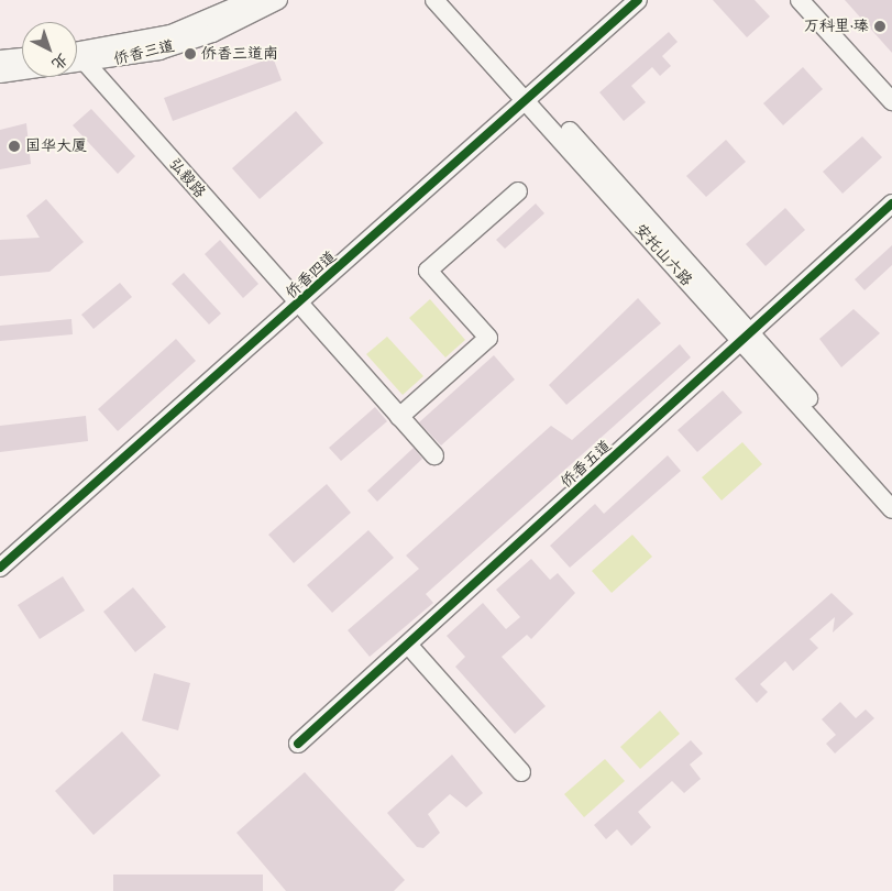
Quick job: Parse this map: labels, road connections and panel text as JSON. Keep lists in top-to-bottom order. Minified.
{"streets":{"street":["侨香三道","弘毅路","安托山六路","侨香四道","侨香五道"]},"crossings":[["侨香三道","弘毅路"],["弘毅路","侨香四道"],["安托山六路","侨香四道"],["安托山六路","侨香五道"]],"places":["万科里·瑧","侨香三道南","国华大厦"],"north":"bottom right"}
